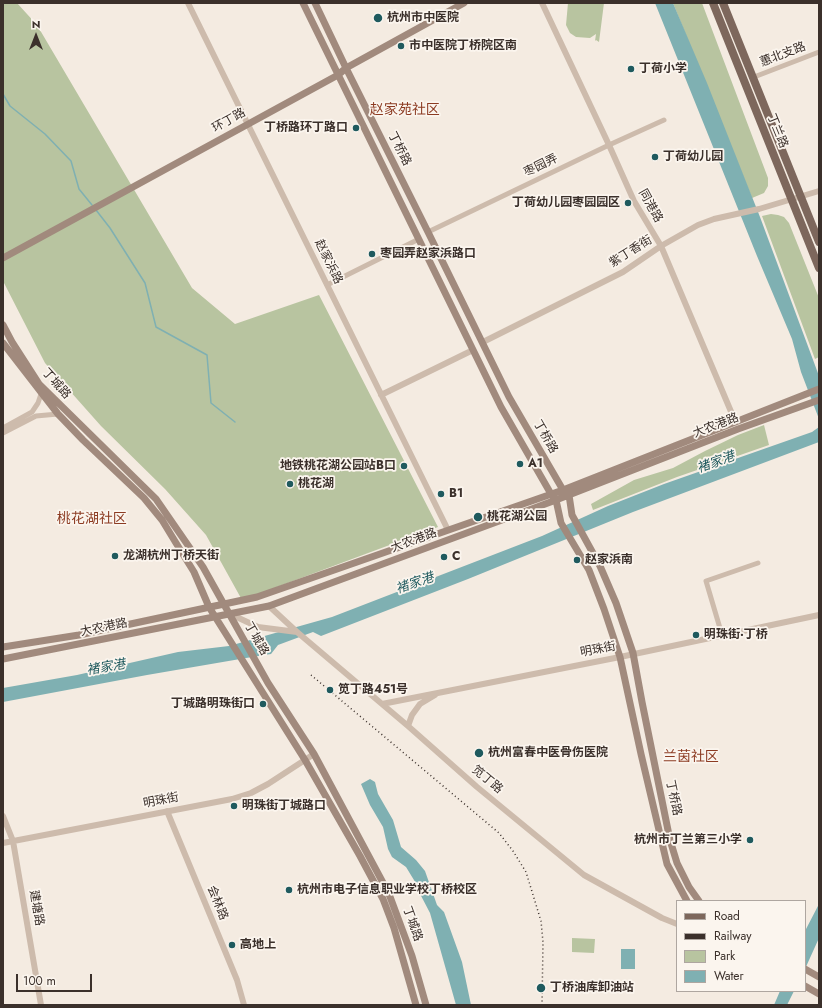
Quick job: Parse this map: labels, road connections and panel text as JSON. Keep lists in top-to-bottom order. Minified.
{"streets":{"main road":["环丁路","丁兰路","丁桥路","丁城路","大农港路"],"street":["蕙北支路","枣园弄","同港路","紫丁香街","赵家浜路","明珠街","笕丁路","会林路","建塘路"]},"crossings":[["蕙北支路","丁兰路"],["环丁路","丁桥路"],["环丁路","赵家浜路"],["丁兰路","紫丁香街"],["丁桥路","枣园弄"],["丁桥路","紫丁香街"],["丁桥路","大农港路"],["丁桥路","明珠街"],["枣园弄","同港路"],["同港路","紫丁香街"],["同港路","大农港路"],["赵家浜路","大农港路"],["丁城路","大农港路"],["丁城路","明珠街"],["大农港路","笕丁路"],["明珠街","笕丁路"],["明珠街","会林路"],["明珠街","建塘路"]],"districts":["赵家苑社区","桃花湖社区","兰茵社区"],"water":["褚家港"],"places":["杭州市中医院","市中医院丁桥院区南","丁荷小学","丁桥路环丁路口","丁荷幼儿园","丁荷幼儿园枣园园区","枣园弄赵家浜路口","A1","地铁桃花湖公园站B口","桃花湖","B1","桃花湖公园","龙湖杭州丁桥天街","C","赵家浜南","明珠街·丁桥","笕丁路451号","丁城路明珠街口","杭州富春中医骨伤医院","明珠街丁城路口","杭州市丁兰第三小学","杭州市电子信息职业学校丁桥校区","高地上","丁桥油库卸油站"],"legend":["Road","Railway","Park","Water"],"scale_bar":"100 m","north":"top"}
